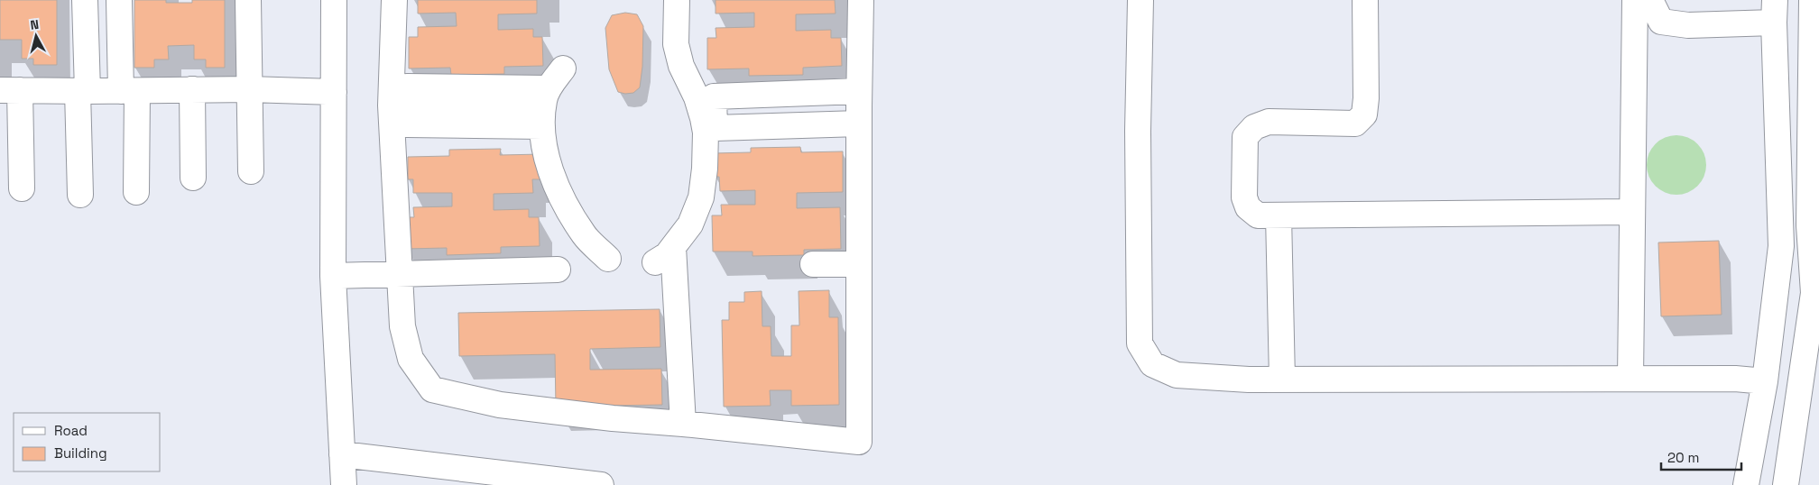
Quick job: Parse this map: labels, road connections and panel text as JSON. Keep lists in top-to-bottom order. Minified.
{"legend":["Road","Building"],"scale_bar":"20 m","north":"top"}
